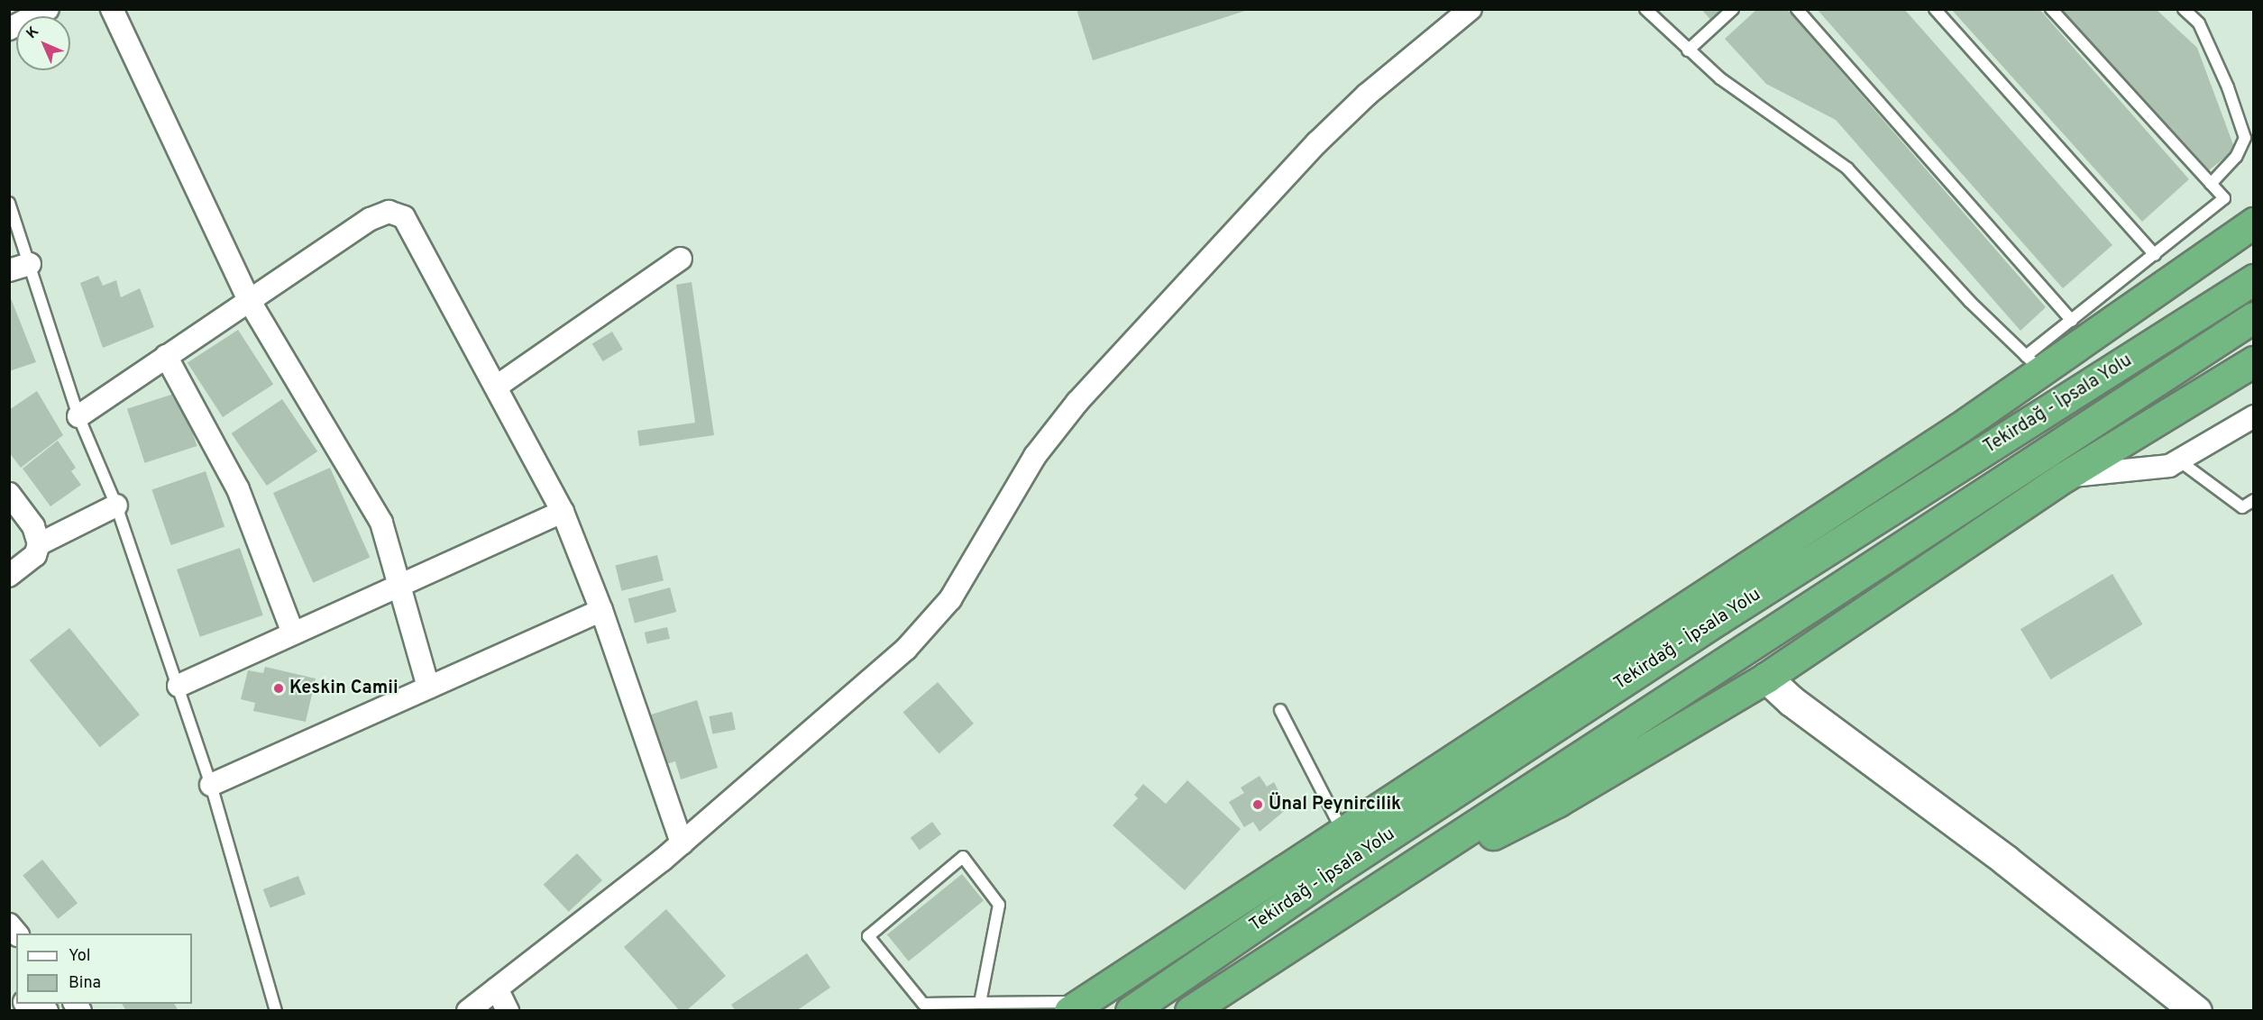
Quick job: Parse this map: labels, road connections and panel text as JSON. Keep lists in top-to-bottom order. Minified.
{"streets":{"highway":["Tekirdağ - İpsala Yolu"]},"places":["Keskin Camii","Ünal Peynircilik"],"legend":["Yol","Bina"],"north":"top left"}
